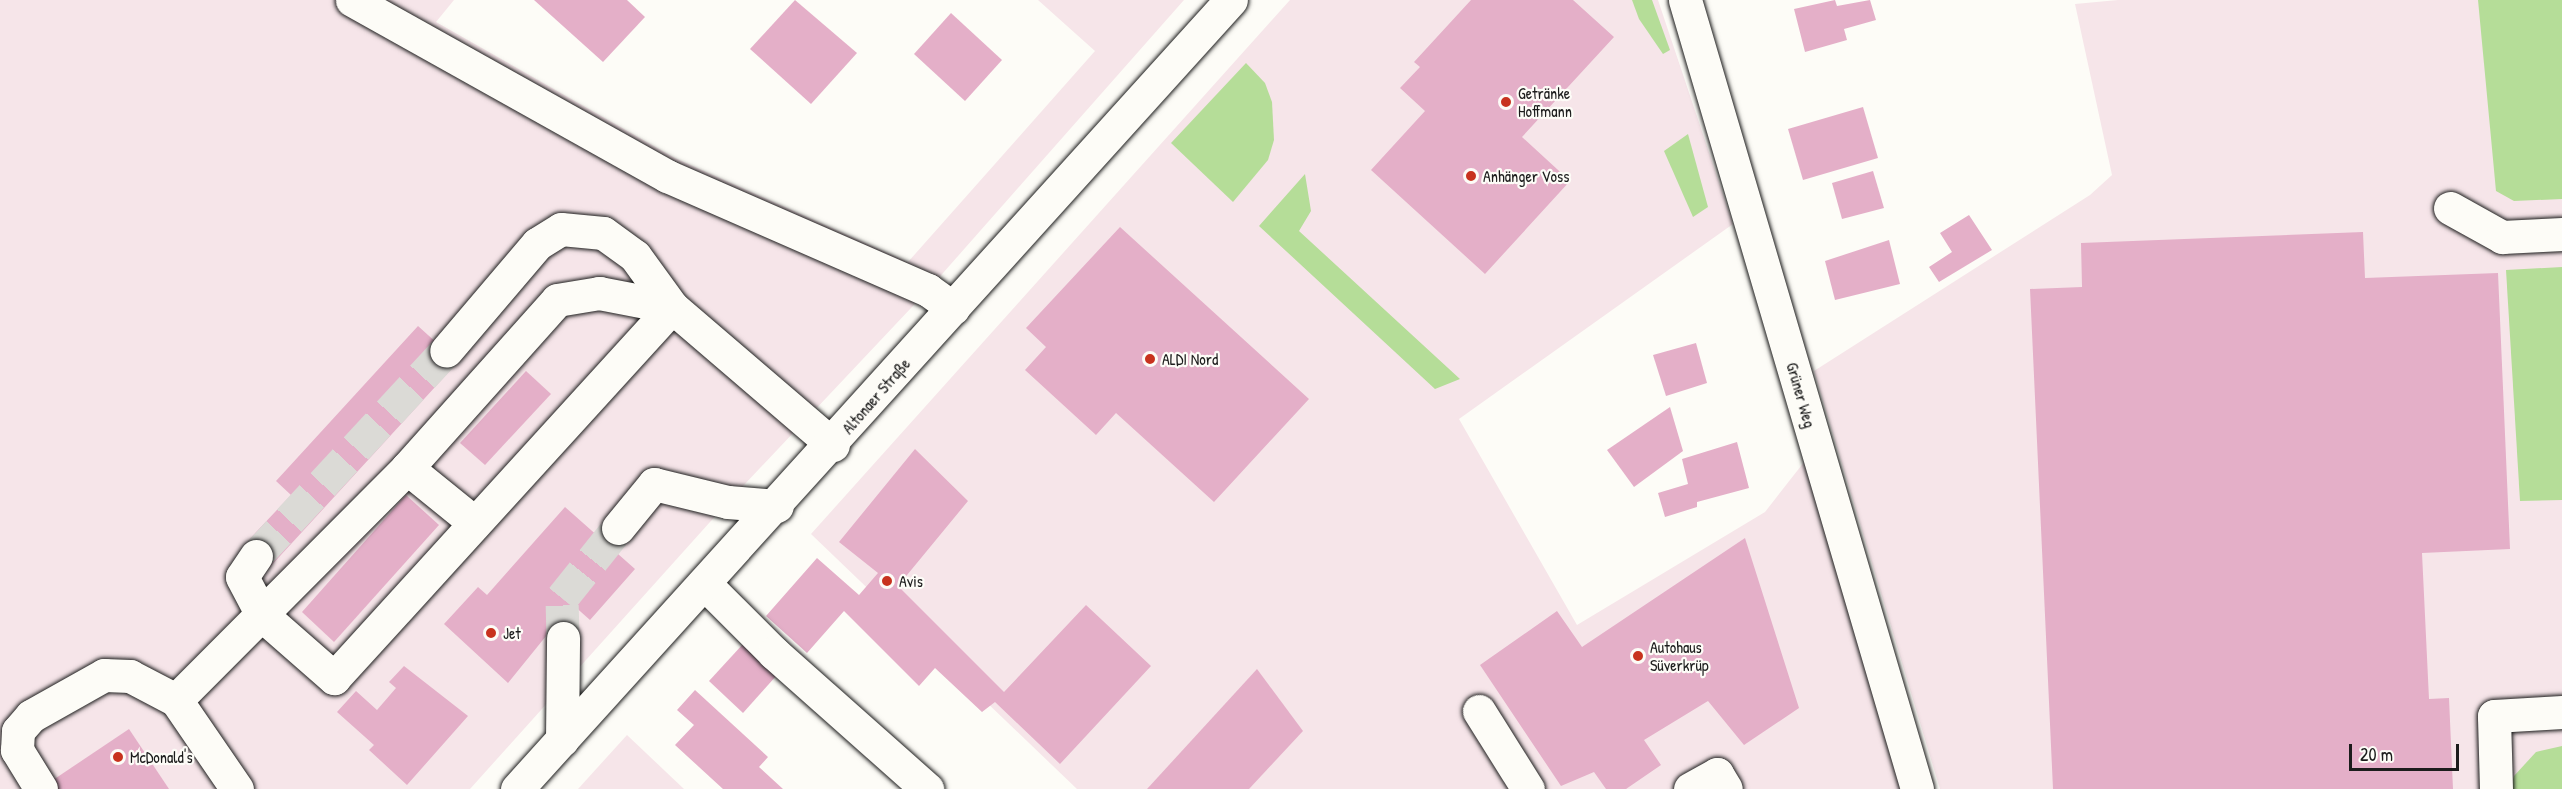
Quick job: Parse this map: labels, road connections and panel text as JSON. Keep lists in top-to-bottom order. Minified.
{"streets":{"main road":["Grüner Weg","Altonaer Straße"]},"places":["Getränke Hoffmann","Anhänger Voss","ALDI Nord","Avis","Jet","Autohaus Süverkrüp","McDonald's"],"scale_bar":"20 m"}
